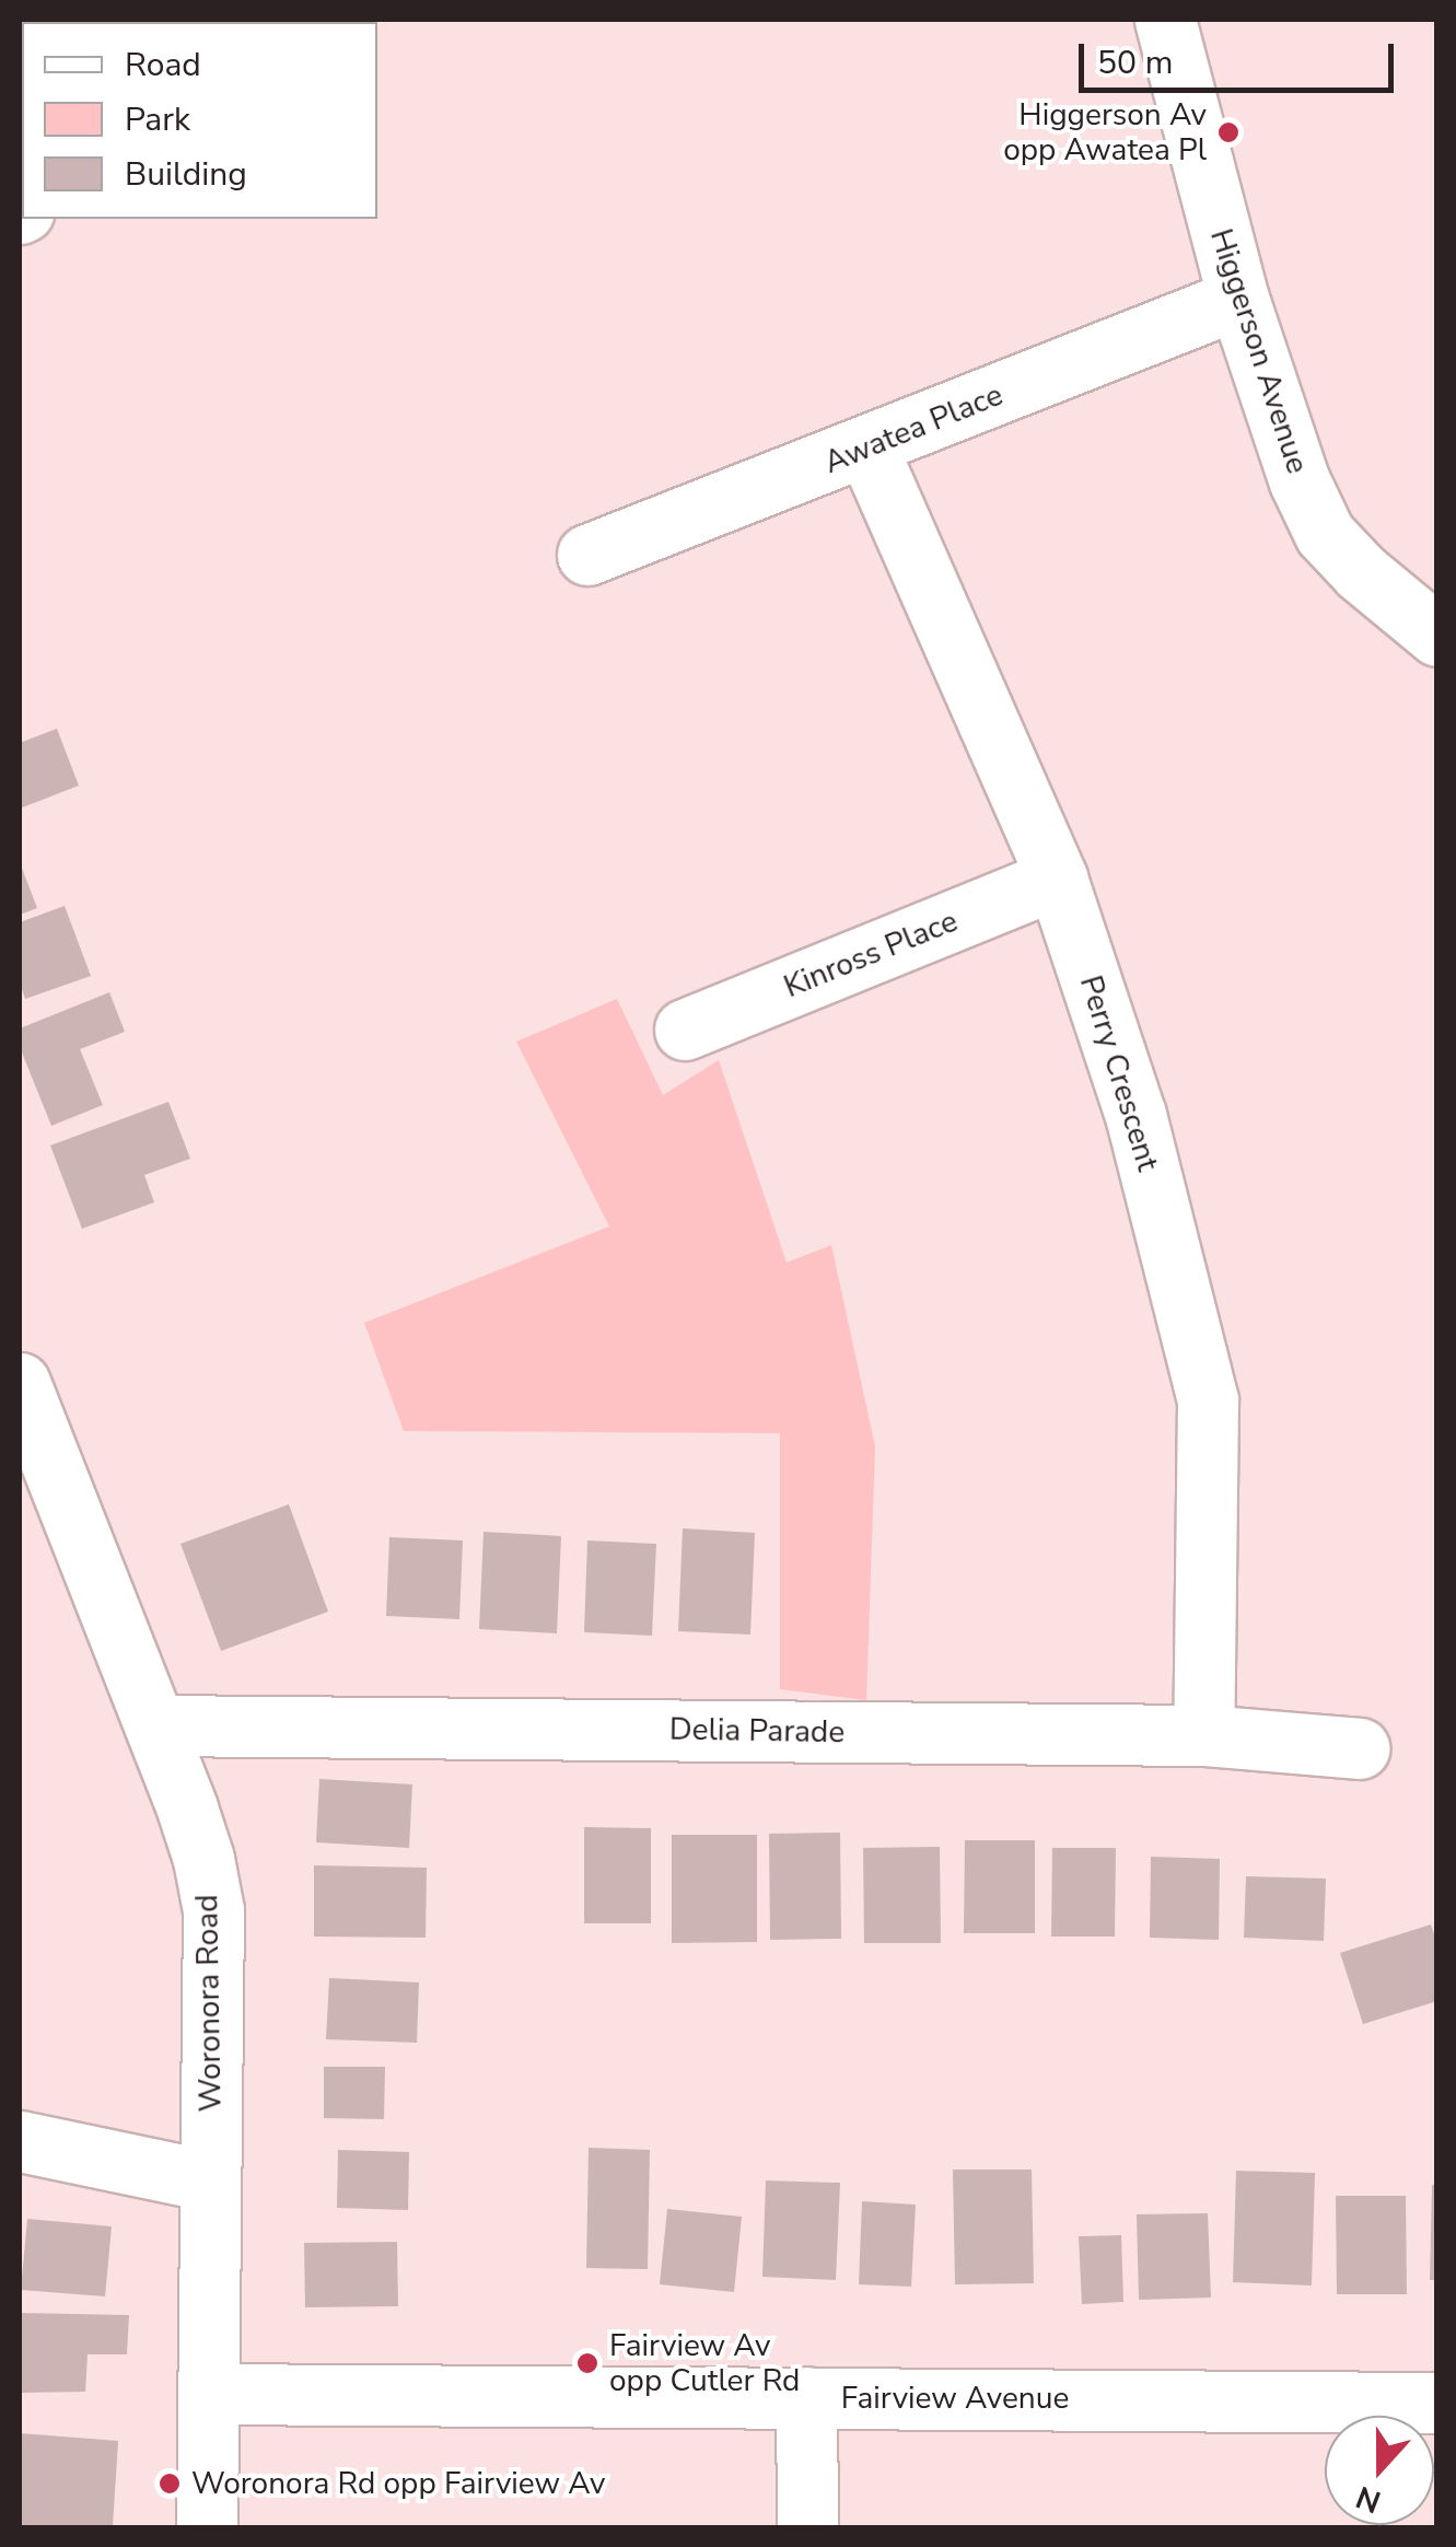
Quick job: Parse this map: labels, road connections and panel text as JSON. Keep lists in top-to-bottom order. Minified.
{"streets":{"street":["Higgerson Avenue","Awatea Place","Kinross Place","Perry Crescent","Delia Parade","Woronora Road","Fairview Avenue"]},"crossings":[["Higgerson Avenue","Awatea Place"],["Awatea Place","Perry Crescent"],["Kinross Place","Perry Crescent"],["Perry Crescent","Delia Parade"],["Delia Parade","Woronora Road"],["Woronora Road","Fairview Avenue"]],"places":["Higgerson Av opp Awatea Pl","Fairview Av opp Cutler Rd","Woronora Rd opp Fairview Av"],"legend":["Road","Park","Building"],"scale_bar":"50 m","north":"bottom"}
